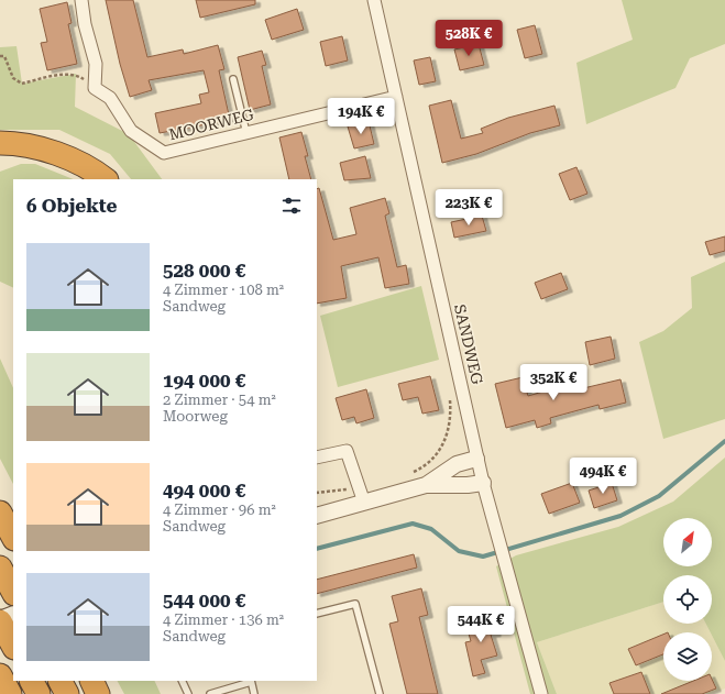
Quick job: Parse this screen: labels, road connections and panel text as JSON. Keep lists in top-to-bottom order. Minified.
{"streets":{"street":["MOORWEG","SANDWEG"]},"crossings":[["MOORWEG","SANDWEG"]],"north":"top right","page":{"price":["528K €","194K €","223K €","352K €","494K €","544K €"],"heading":"6 Objekte","list":[{"name":"528 000 €","note":"4 Zimmer · 108 m² · Sandweg"},{"name":"194 000 €","note":"2 Zimmer · 54 m² · Moorweg"},{"name":"494 000 €","note":"4 Zimmer · 96 m² · Sandweg"},{"name":"544 000 €","note":"4 Zimmer · 136 m² · Sandweg"}]}}
